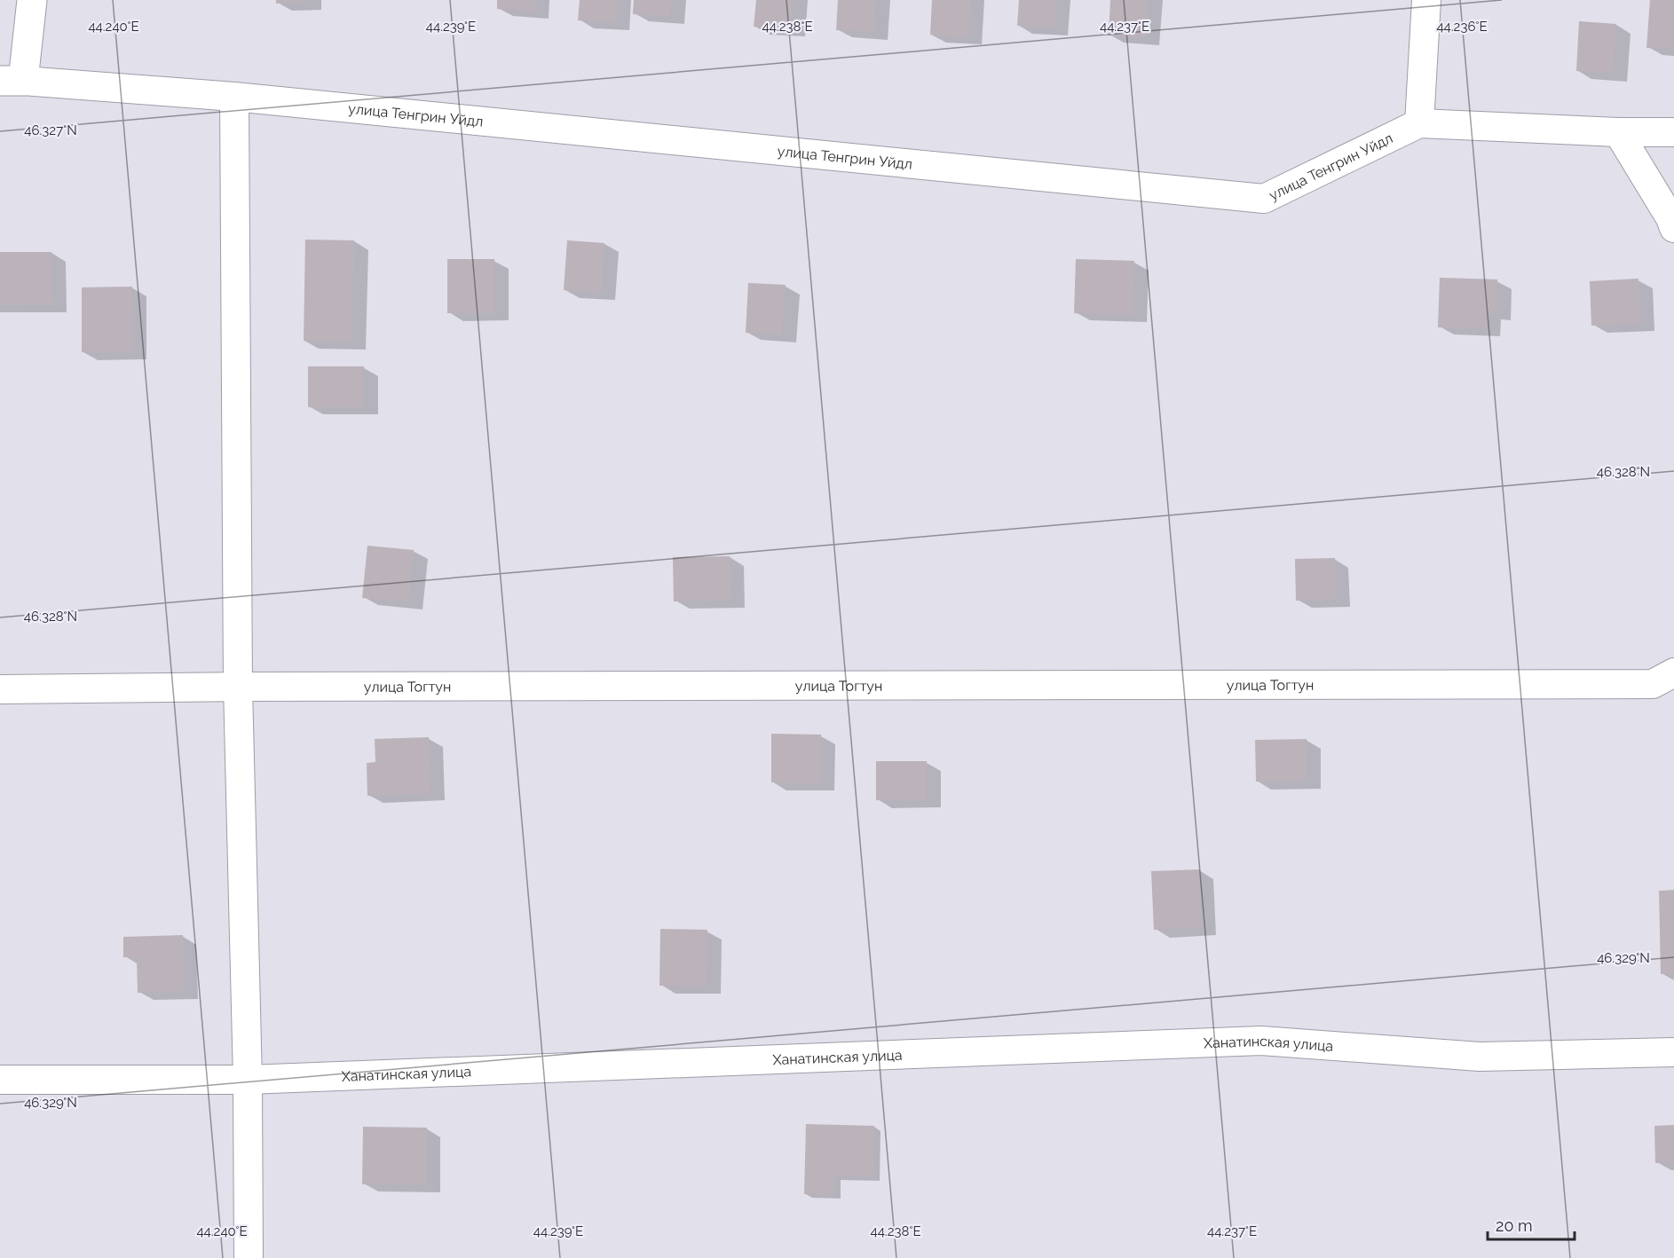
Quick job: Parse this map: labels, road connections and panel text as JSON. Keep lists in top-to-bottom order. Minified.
{"streets":{"street":["улица Тенгрин Уйдл","улица Тогтун","Ханатинская улица"]},"scale_bar":"20 m","coordinates":["44.240°E","44.239°E","44.238°E","44.237°E","44.236°E","46.327°N","46.328°N","46.329°N"]}
